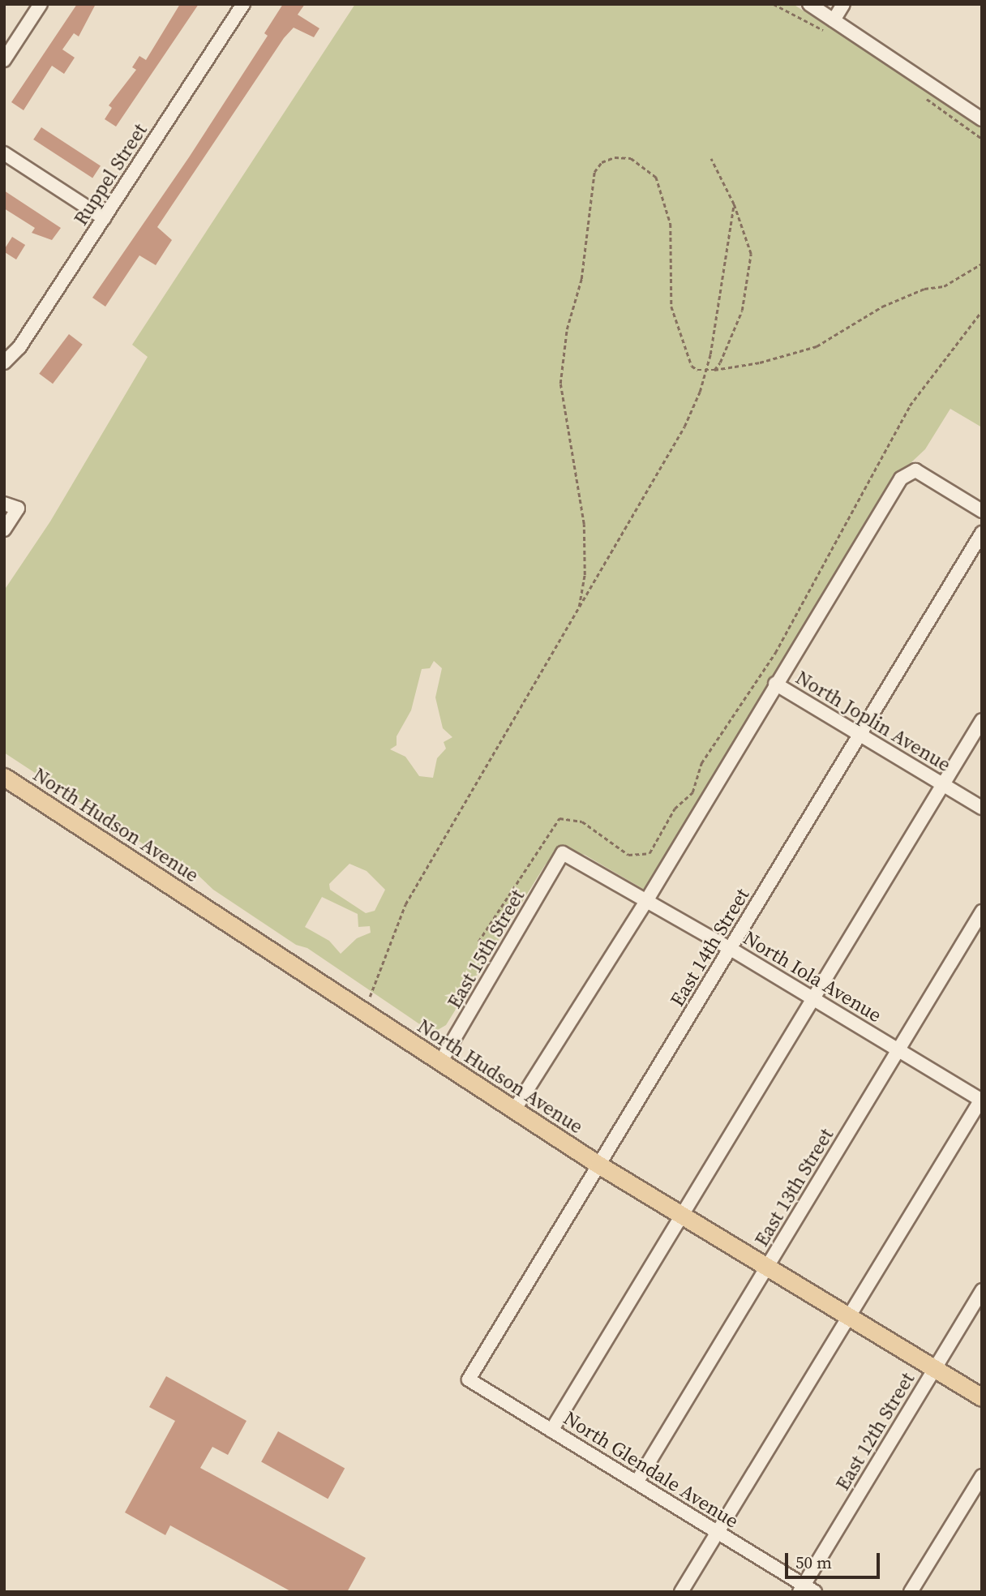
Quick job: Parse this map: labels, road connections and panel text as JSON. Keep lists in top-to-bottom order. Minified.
{"streets":{"main road":["North Hudson Avenue"],"street":["Ruppel Street","North Joplin Avenue","East 14th Street","East 15th Street","North Iola Avenue","East 13th Street","East 12th Street","North Glendale Avenue"]},"crossings":[["North Joplin Avenue","East 14th Street"],["North Hudson Avenue","East 14th Street"],["North Hudson Avenue","East 15th Street"],["North Hudson Avenue","East 13th Street"],["North Hudson Avenue","East 12th Street"],["East 14th Street","North Iola Avenue"],["East 14th Street","North Glendale Avenue"],["East 15th Street","North Iola Avenue"],["North Iola Avenue","East 13th Street"],["East 13th Street","North Glendale Avenue"],["East 12th Street","North Glendale Avenue"]],"scale_bar":"50 m"}
